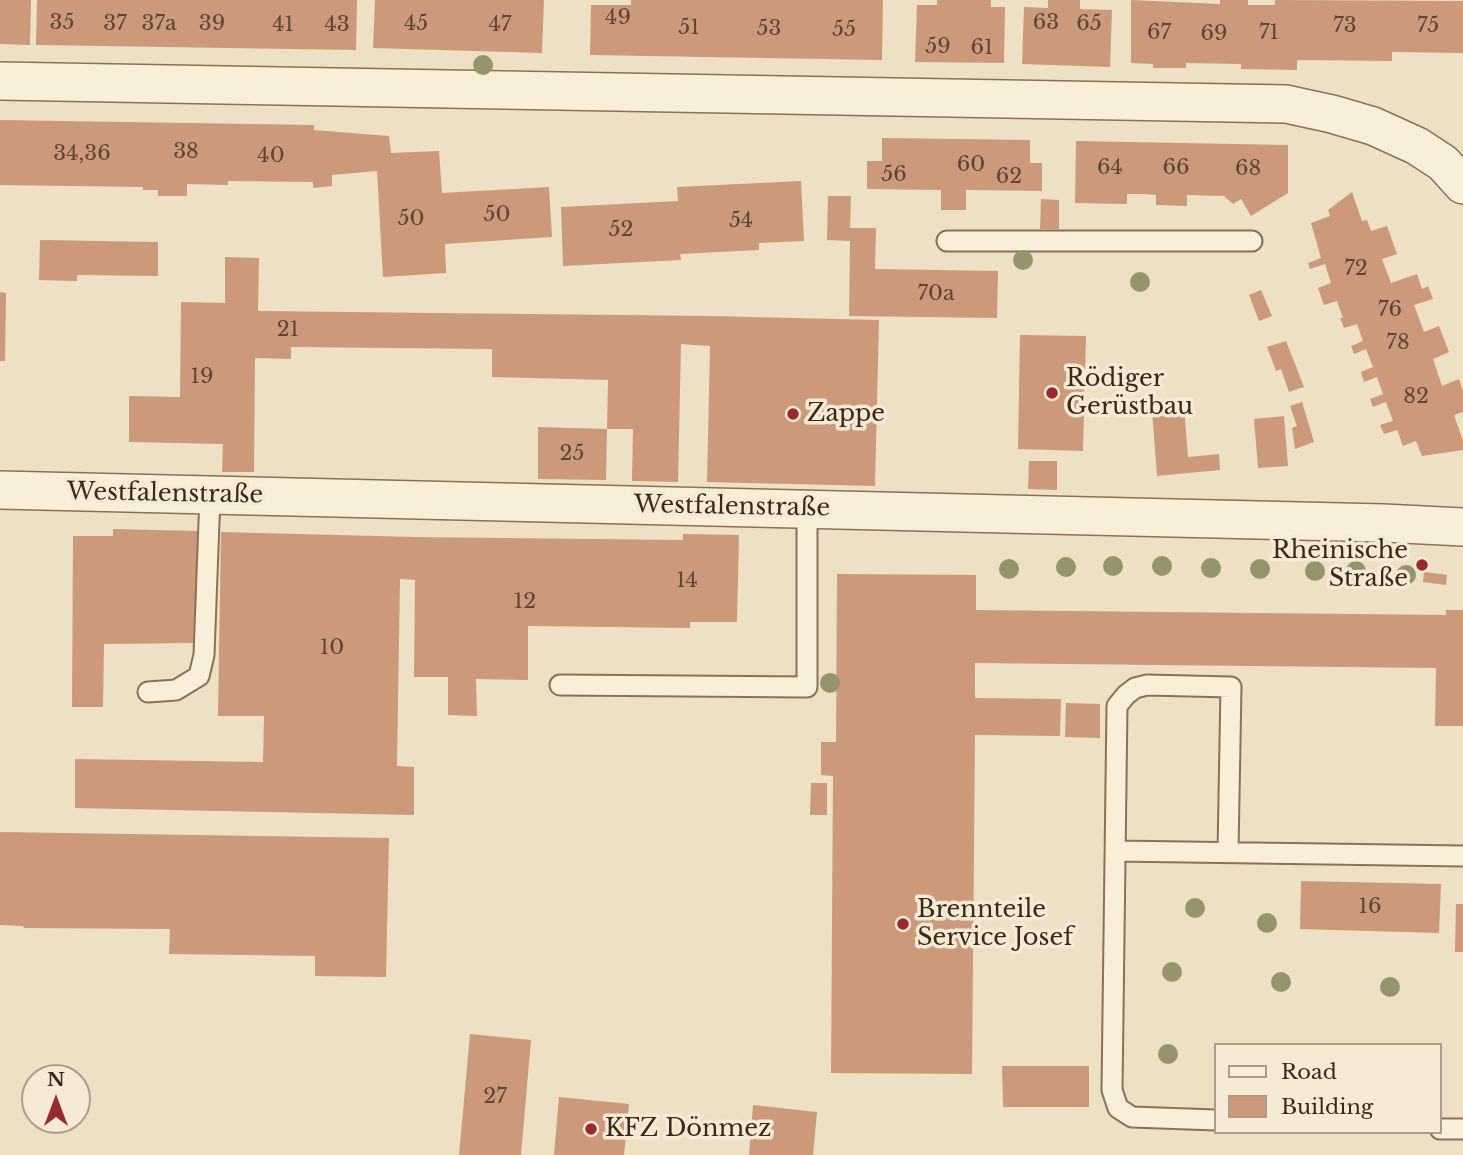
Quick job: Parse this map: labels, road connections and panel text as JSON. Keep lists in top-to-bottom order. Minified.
{"streets":{"street":["Westfalenstraße"]},"places":["Rödiger Gerüstbau","Zappe","Rheinische Straße","Brennteile Service Josef","KFZ Dönmez"],"house_numbers":["49","35","63","37","37a","39","45","65","41","43","47","73","75","51","53","55","67","71","69","59","61","38","34,36","40","60","64","66","68","56","62","50","50","54","52","72","70a","76","21","78","19","82","25","14","12","10","16","27"],"legend":["Road","Building"],"north":"top"}
